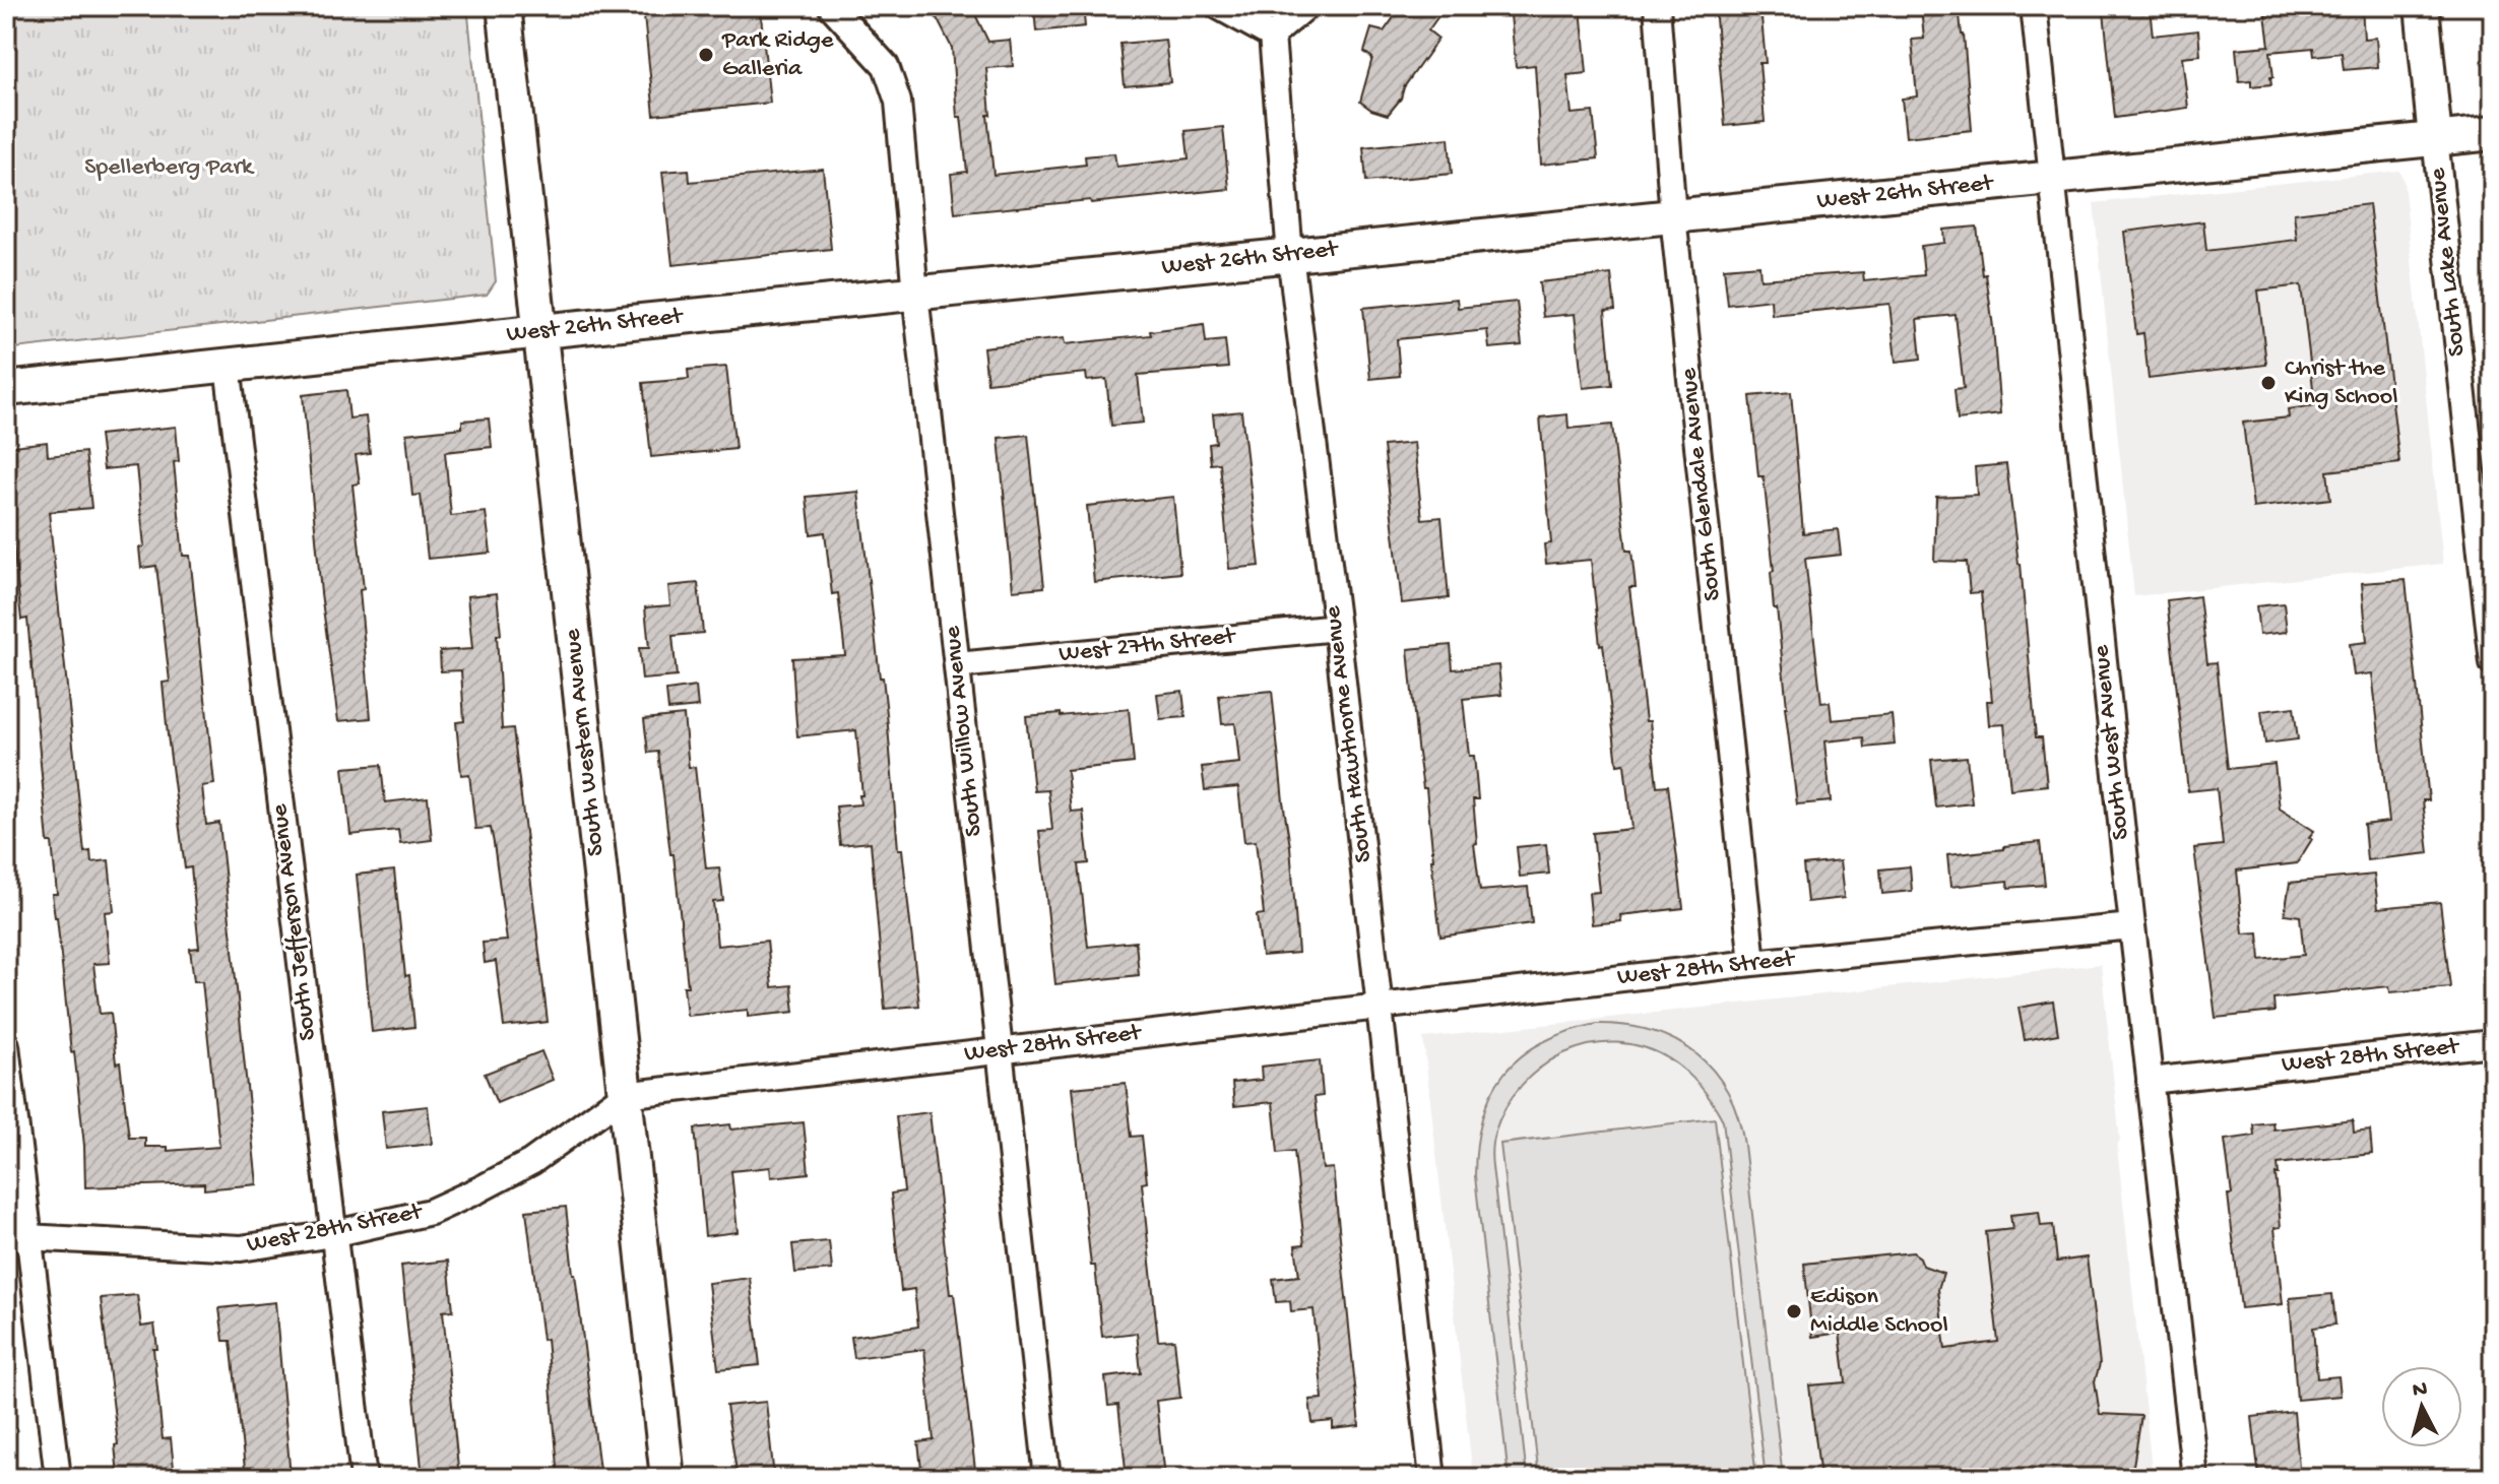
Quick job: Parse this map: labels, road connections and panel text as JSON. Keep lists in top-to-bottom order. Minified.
{"streets":{"main road":["West 26th Street","South Lake Avenue","South Western Avenue"],"street":["South Glendale Avenue","West 27th Street","South Willow Avenue","South Hawthorne Avenue","South West Avenue","South Jefferson Avenue","West 28th Street"]},"crossings":[["West 26th Street","South Lake Avenue"],["West 26th Street","South Glendale Avenue"],["West 26th Street","South Willow Avenue"],["West 26th Street","South Hawthorne Avenue"],["West 26th Street","South Western Avenue"],["West 26th Street","South West Avenue"],["West 26th Street","South Jefferson Avenue"],["South Glendale Avenue","West 28th Street"],["West 27th Street","South Willow Avenue"],["West 27th Street","South Hawthorne Avenue"],["South Willow Avenue","West 28th Street"],["South Hawthorne Avenue","West 28th Street"],["South Western Avenue","West 28th Street"],["South West Avenue","West 28th Street"],["South Jefferson Avenue","West 28th Street"]],"parks":["Spellerberg Park"],"places":["Park Ridge Galleria","Christ the King School","Edison Middle School"],"north":"top"}
